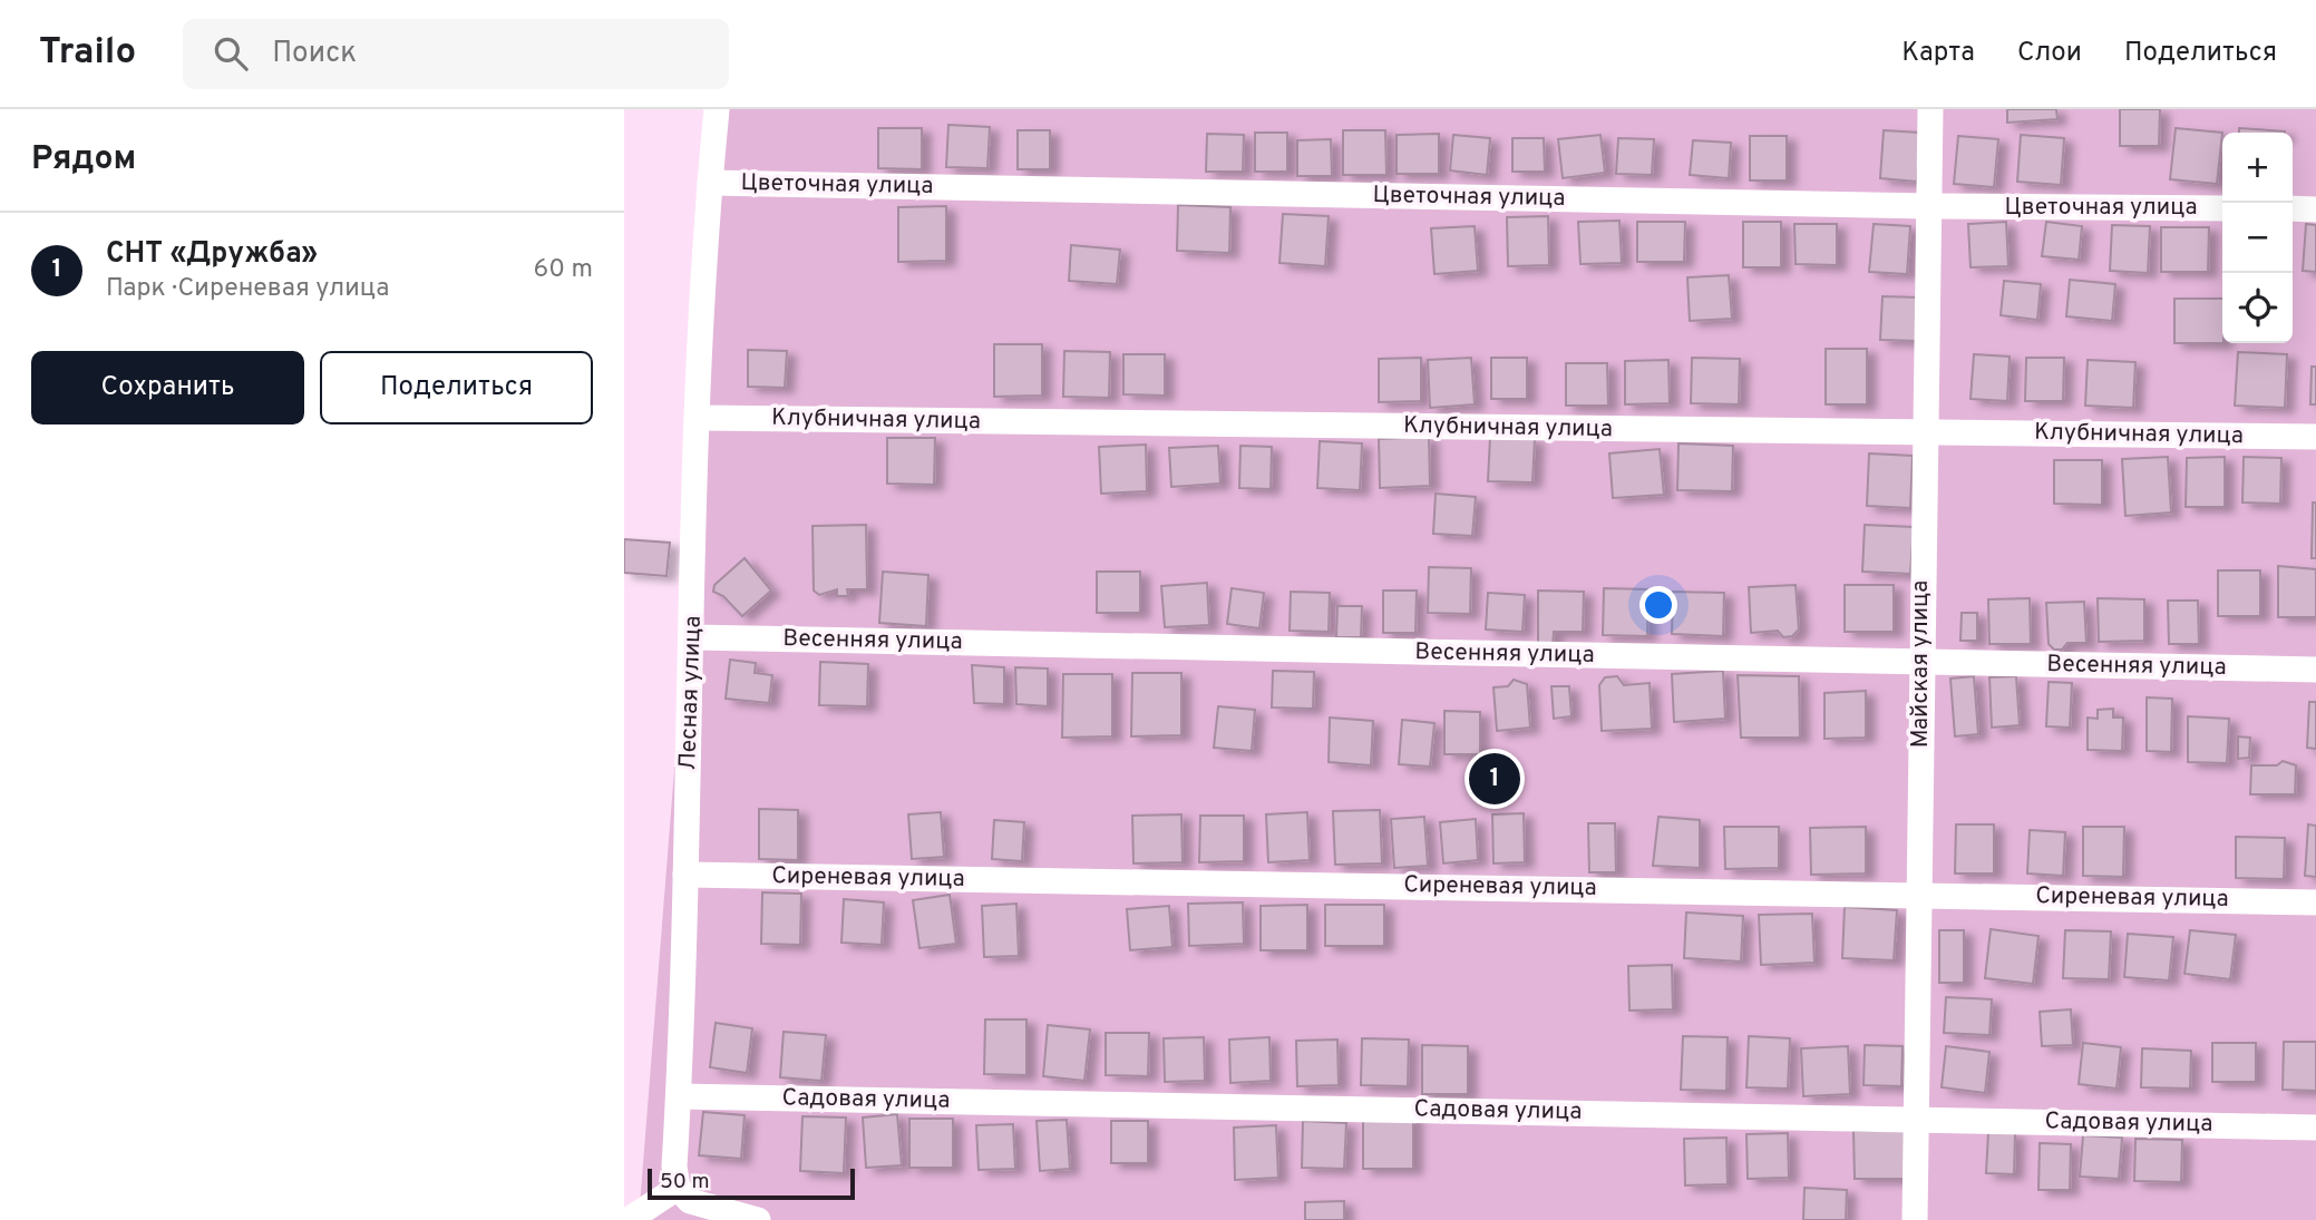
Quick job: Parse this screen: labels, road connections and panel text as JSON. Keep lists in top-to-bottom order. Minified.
{"streets":{"street":["Цветочная улица","Клубничная улица","Весенняя улица","Майская улица","Лесная улица","Сиреневая улица","Садовая улица"]},"crossings":[["Цветочная улица","Майская улица"],["Цветочная улица","Лесная улица"],["Клубничная улица","Майская улица"],["Клубничная улица","Лесная улица"],["Весенняя улица","Майская улица"],["Весенняя улица","Лесная улица"],["Майская улица","Сиреневая улица"],["Майская улица","Садовая улица"],["Лесная улица","Сиреневая улица"],["Лесная улица","Садовая улица"]],"scale_bar":"50 m","page":{"header":"Trailo","search":"Поиск","nav":["Карта","Слои","Поделиться"],"heading":"Рядом","map_buttons":["+","−"],"list":[{"mark":"1","name":"СНТ «Дружба»","note":"Парк · Сиреневая улица","value":"60 m"}],"buttons":["Сохранить","Поделиться"],"pins":"1","scale":"50 m"}}
